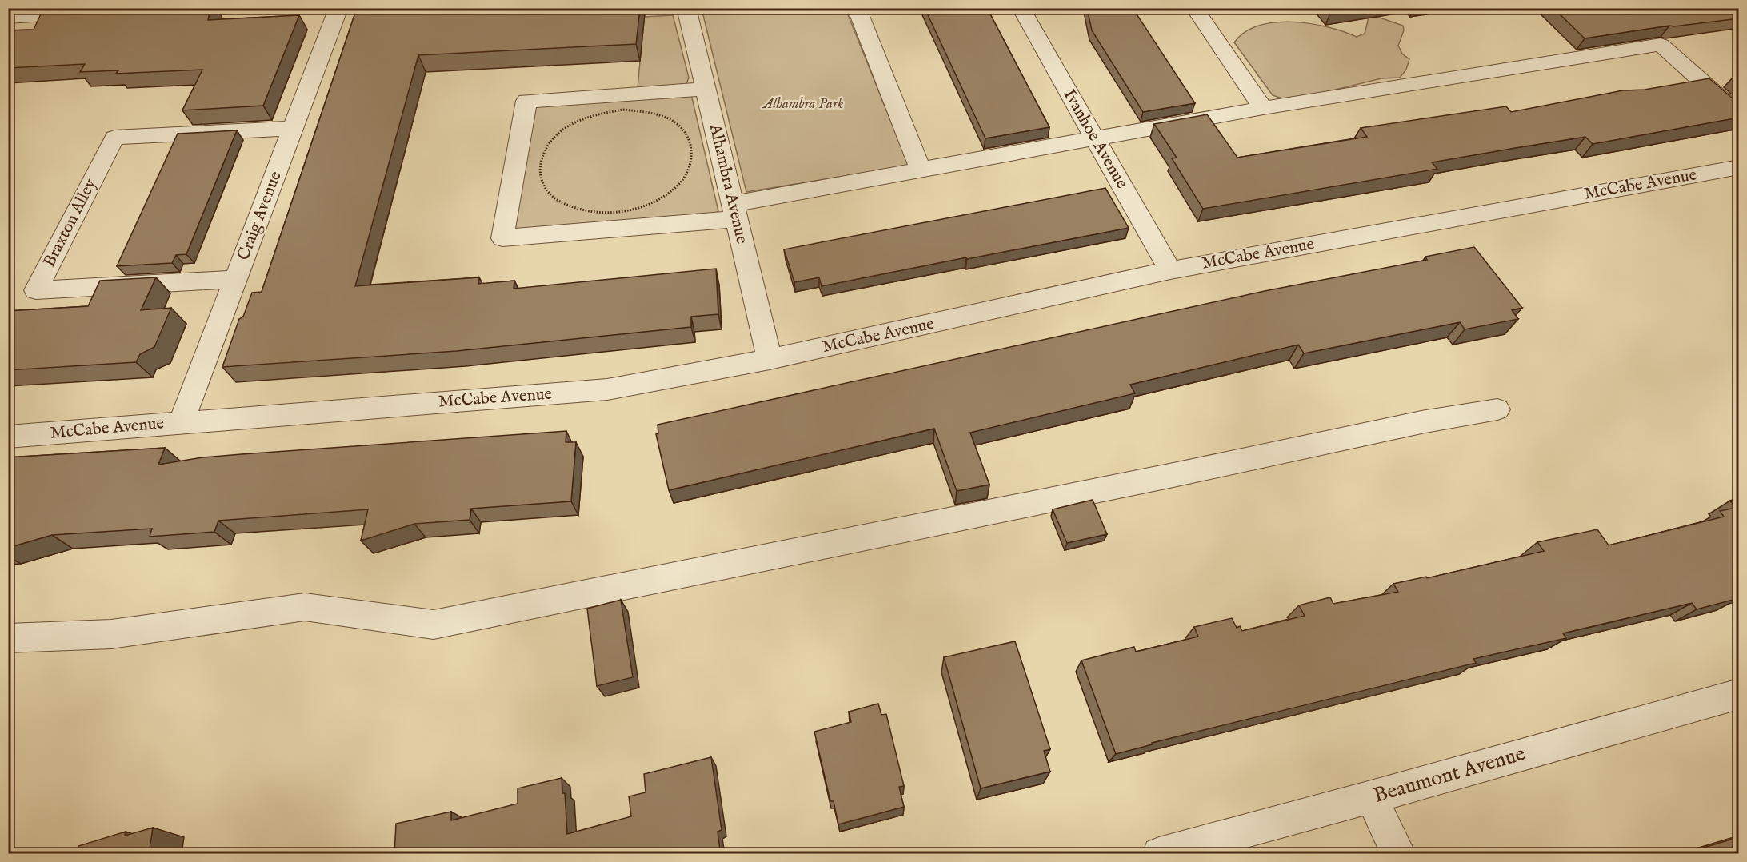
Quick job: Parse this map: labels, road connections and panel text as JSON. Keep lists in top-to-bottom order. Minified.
{"streets":{"street":["Ivanhoe Avenue","Alhambra Avenue","McCabe Avenue","Craig Avenue","Braxton Alley","Beaumont Avenue"]},"crossings":[["Ivanhoe Avenue","McCabe Avenue"],["Alhambra Avenue","McCabe Avenue"],["McCabe Avenue","Craig Avenue"],["Craig Avenue","Braxton Alley"]],"parks":["Alhambra Park"]}
